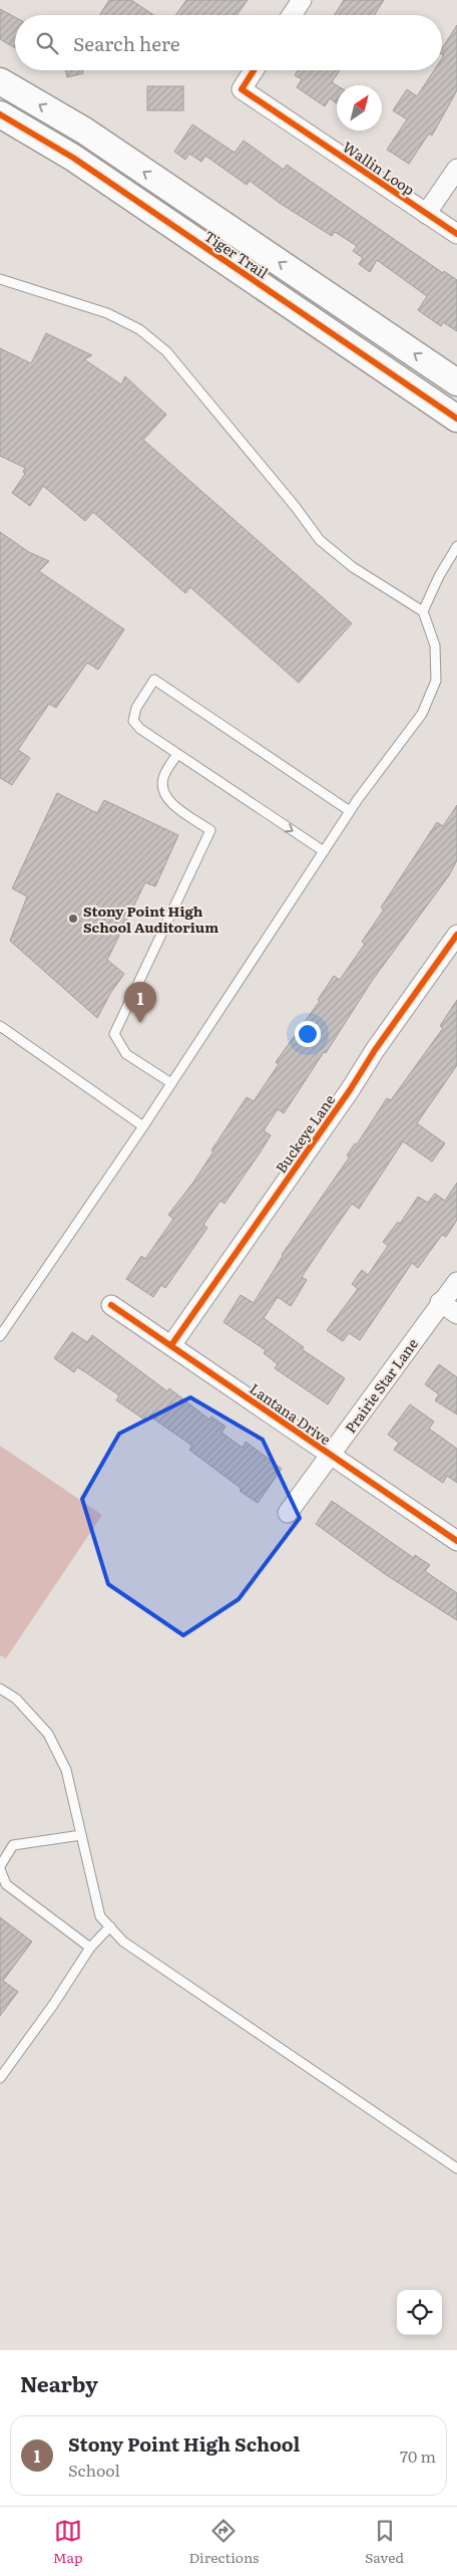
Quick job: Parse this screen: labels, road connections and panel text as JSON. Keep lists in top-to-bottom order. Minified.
{"streets":{"street":["Wallin Loop","Tiger Trail","Buckeye Lane","Prairie Star Lane","Lantana Drive"]},"crossings":[["Buckeye Lane","Lantana Drive"],["Prairie Star Lane","Lantana Drive"]],"places":["Stony Point High School Auditorium"],"north":"top right","page":{"search":"Search here","pins":"1","heading":"Nearby","list":[{"mark":"1","name":"Stony Point High School","note":"School","value":"70 m"}],"nav":["Map","Directions","Saved"]}}
